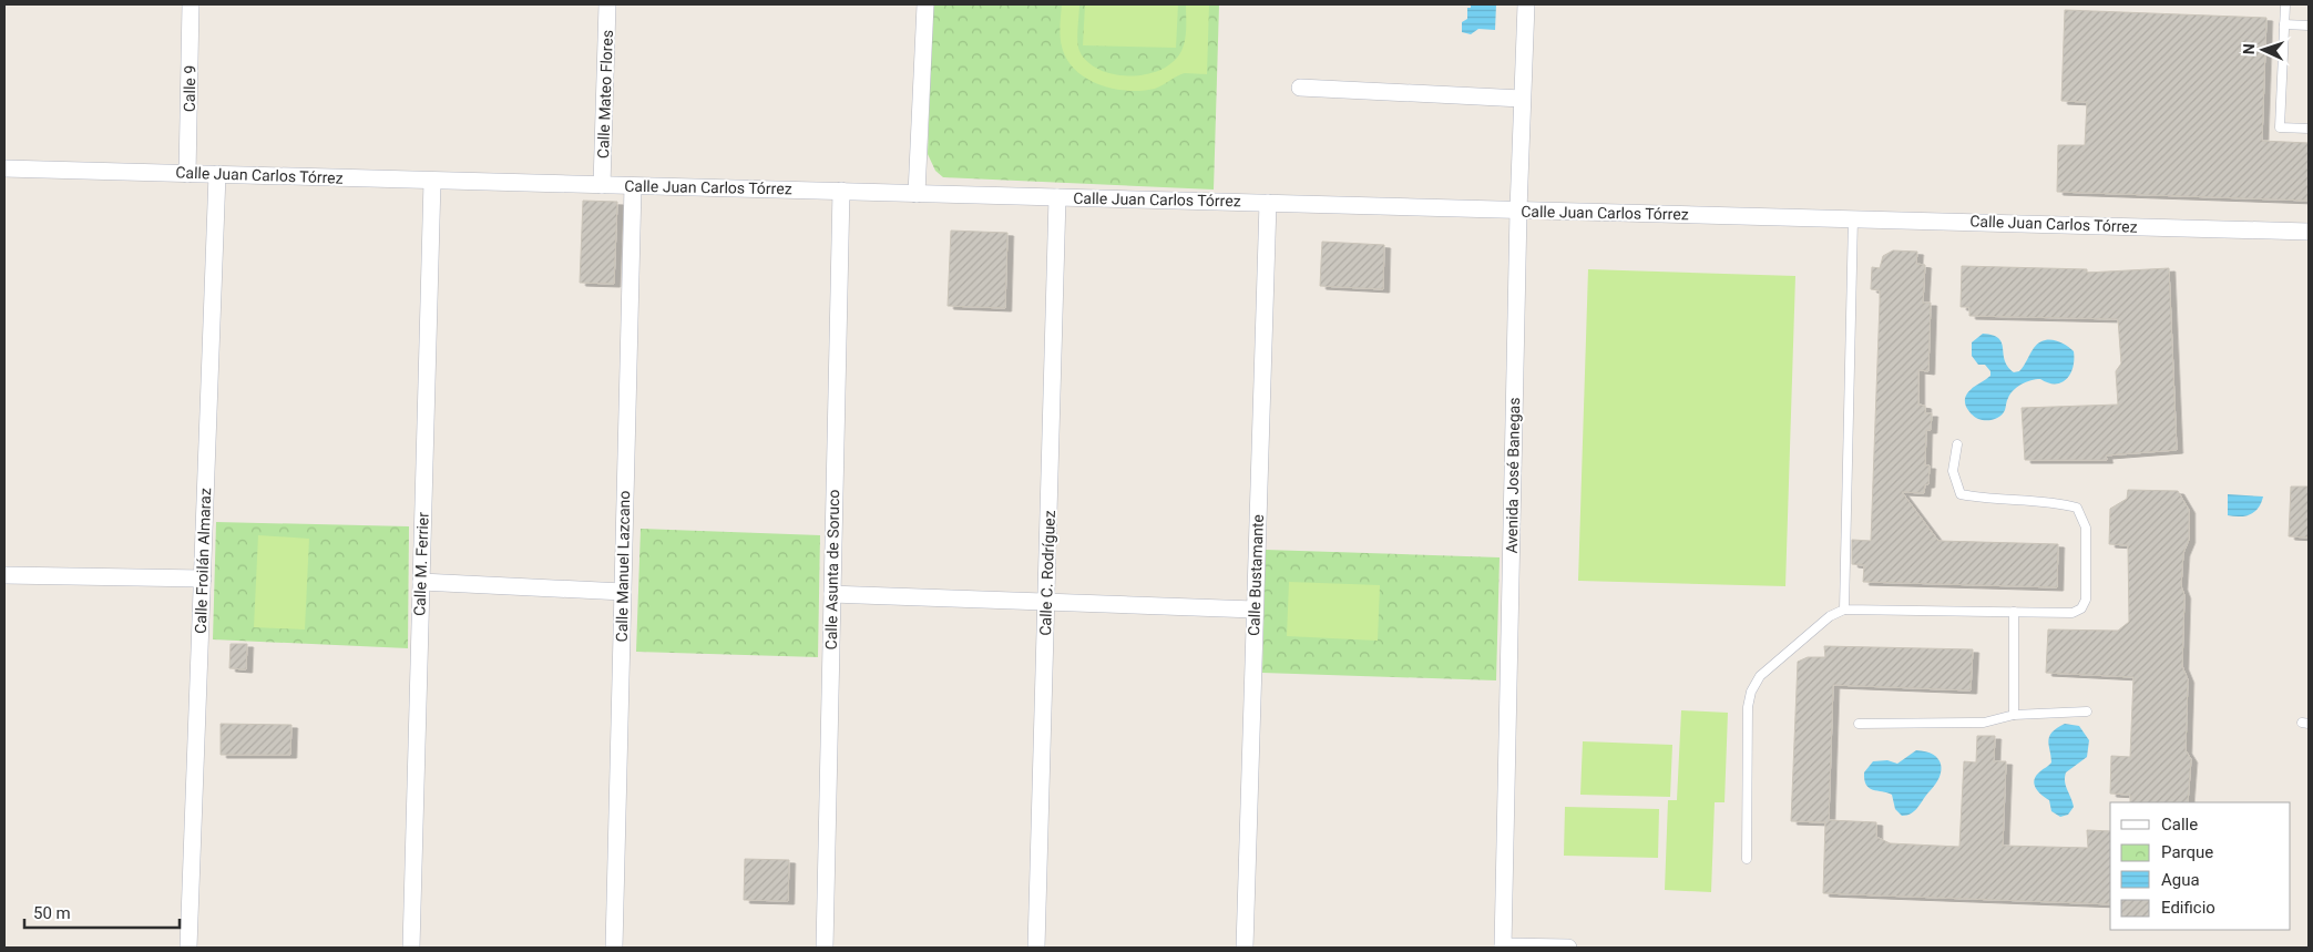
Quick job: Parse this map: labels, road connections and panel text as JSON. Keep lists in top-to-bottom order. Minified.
{"streets":{"street":["Calle 9","Calle Mateo Flores","Calle Juan Carlos Tórrez","Avenida José Banegas","Calle Froilán Almaraz","Calle M. Ferrier","Calle Manuel Lazcano","Calle Asunta de Soruco","Calle C. Rodríguez","Calle Bustamante"]},"crossings":[["Calle 9","Calle Juan Carlos Tórrez"],["Calle Mateo Flores","Calle Juan Carlos Tórrez"],["Calle Juan Carlos Tórrez","Avenida José Banegas"],["Calle Juan Carlos Tórrez","Calle Froilán Almaraz"],["Calle Juan Carlos Tórrez","Calle M. Ferrier"],["Calle Juan Carlos Tórrez","Calle Manuel Lazcano"],["Calle Juan Carlos Tórrez","Calle Asunta de Soruco"],["Calle Juan Carlos Tórrez","Calle C. Rodríguez"],["Calle Juan Carlos Tórrez","Calle Bustamante"]],"legend":["Calle","Parque","Agua","Edificio"],"scale_bar":"50 m","north":"left"}
